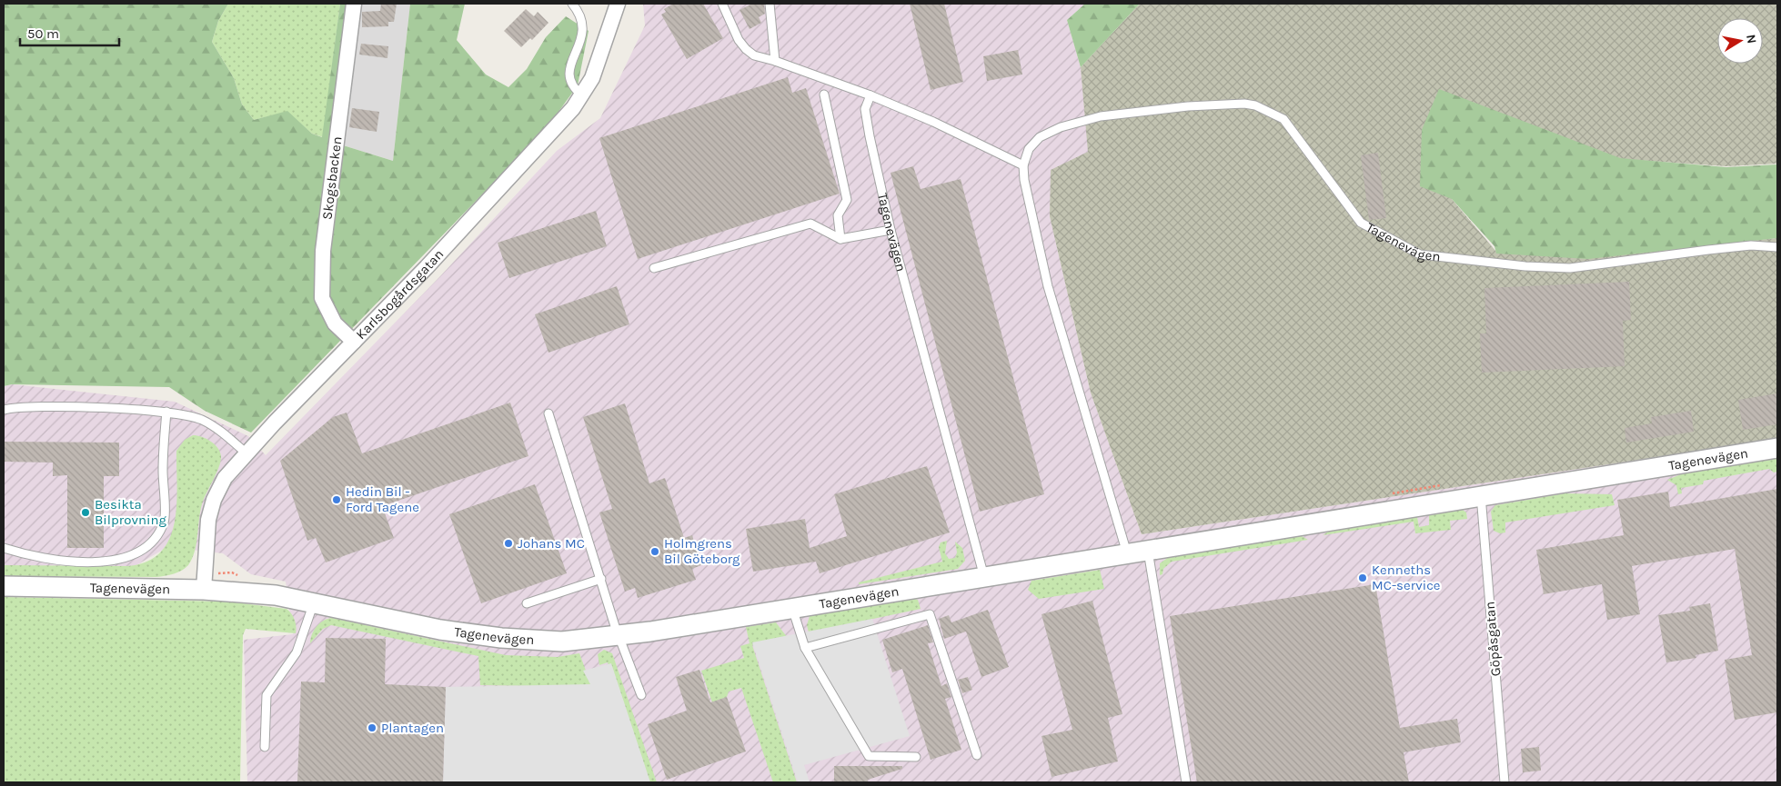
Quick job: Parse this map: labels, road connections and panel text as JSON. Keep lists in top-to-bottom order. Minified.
{"streets":{"street":["Skogsbacken","Tagenevägen","Karlsbogårdsgatan"],"lane":["Göpåsgatan"]},"crossings":[["Skogsbacken","Karlsbogårdsgatan"],["Tagenevägen","Karlsbogårdsgatan"],["Tagenevägen","Göpåsgatan"]],"places":["Hedin Bil - Ford Tagene","Besikta Bilprovning","Johans MC","Holmgrens Bil Göteborg","Kenneths MC-service","Plantagen"],"scale_bar":"50 m","north":"right"}
